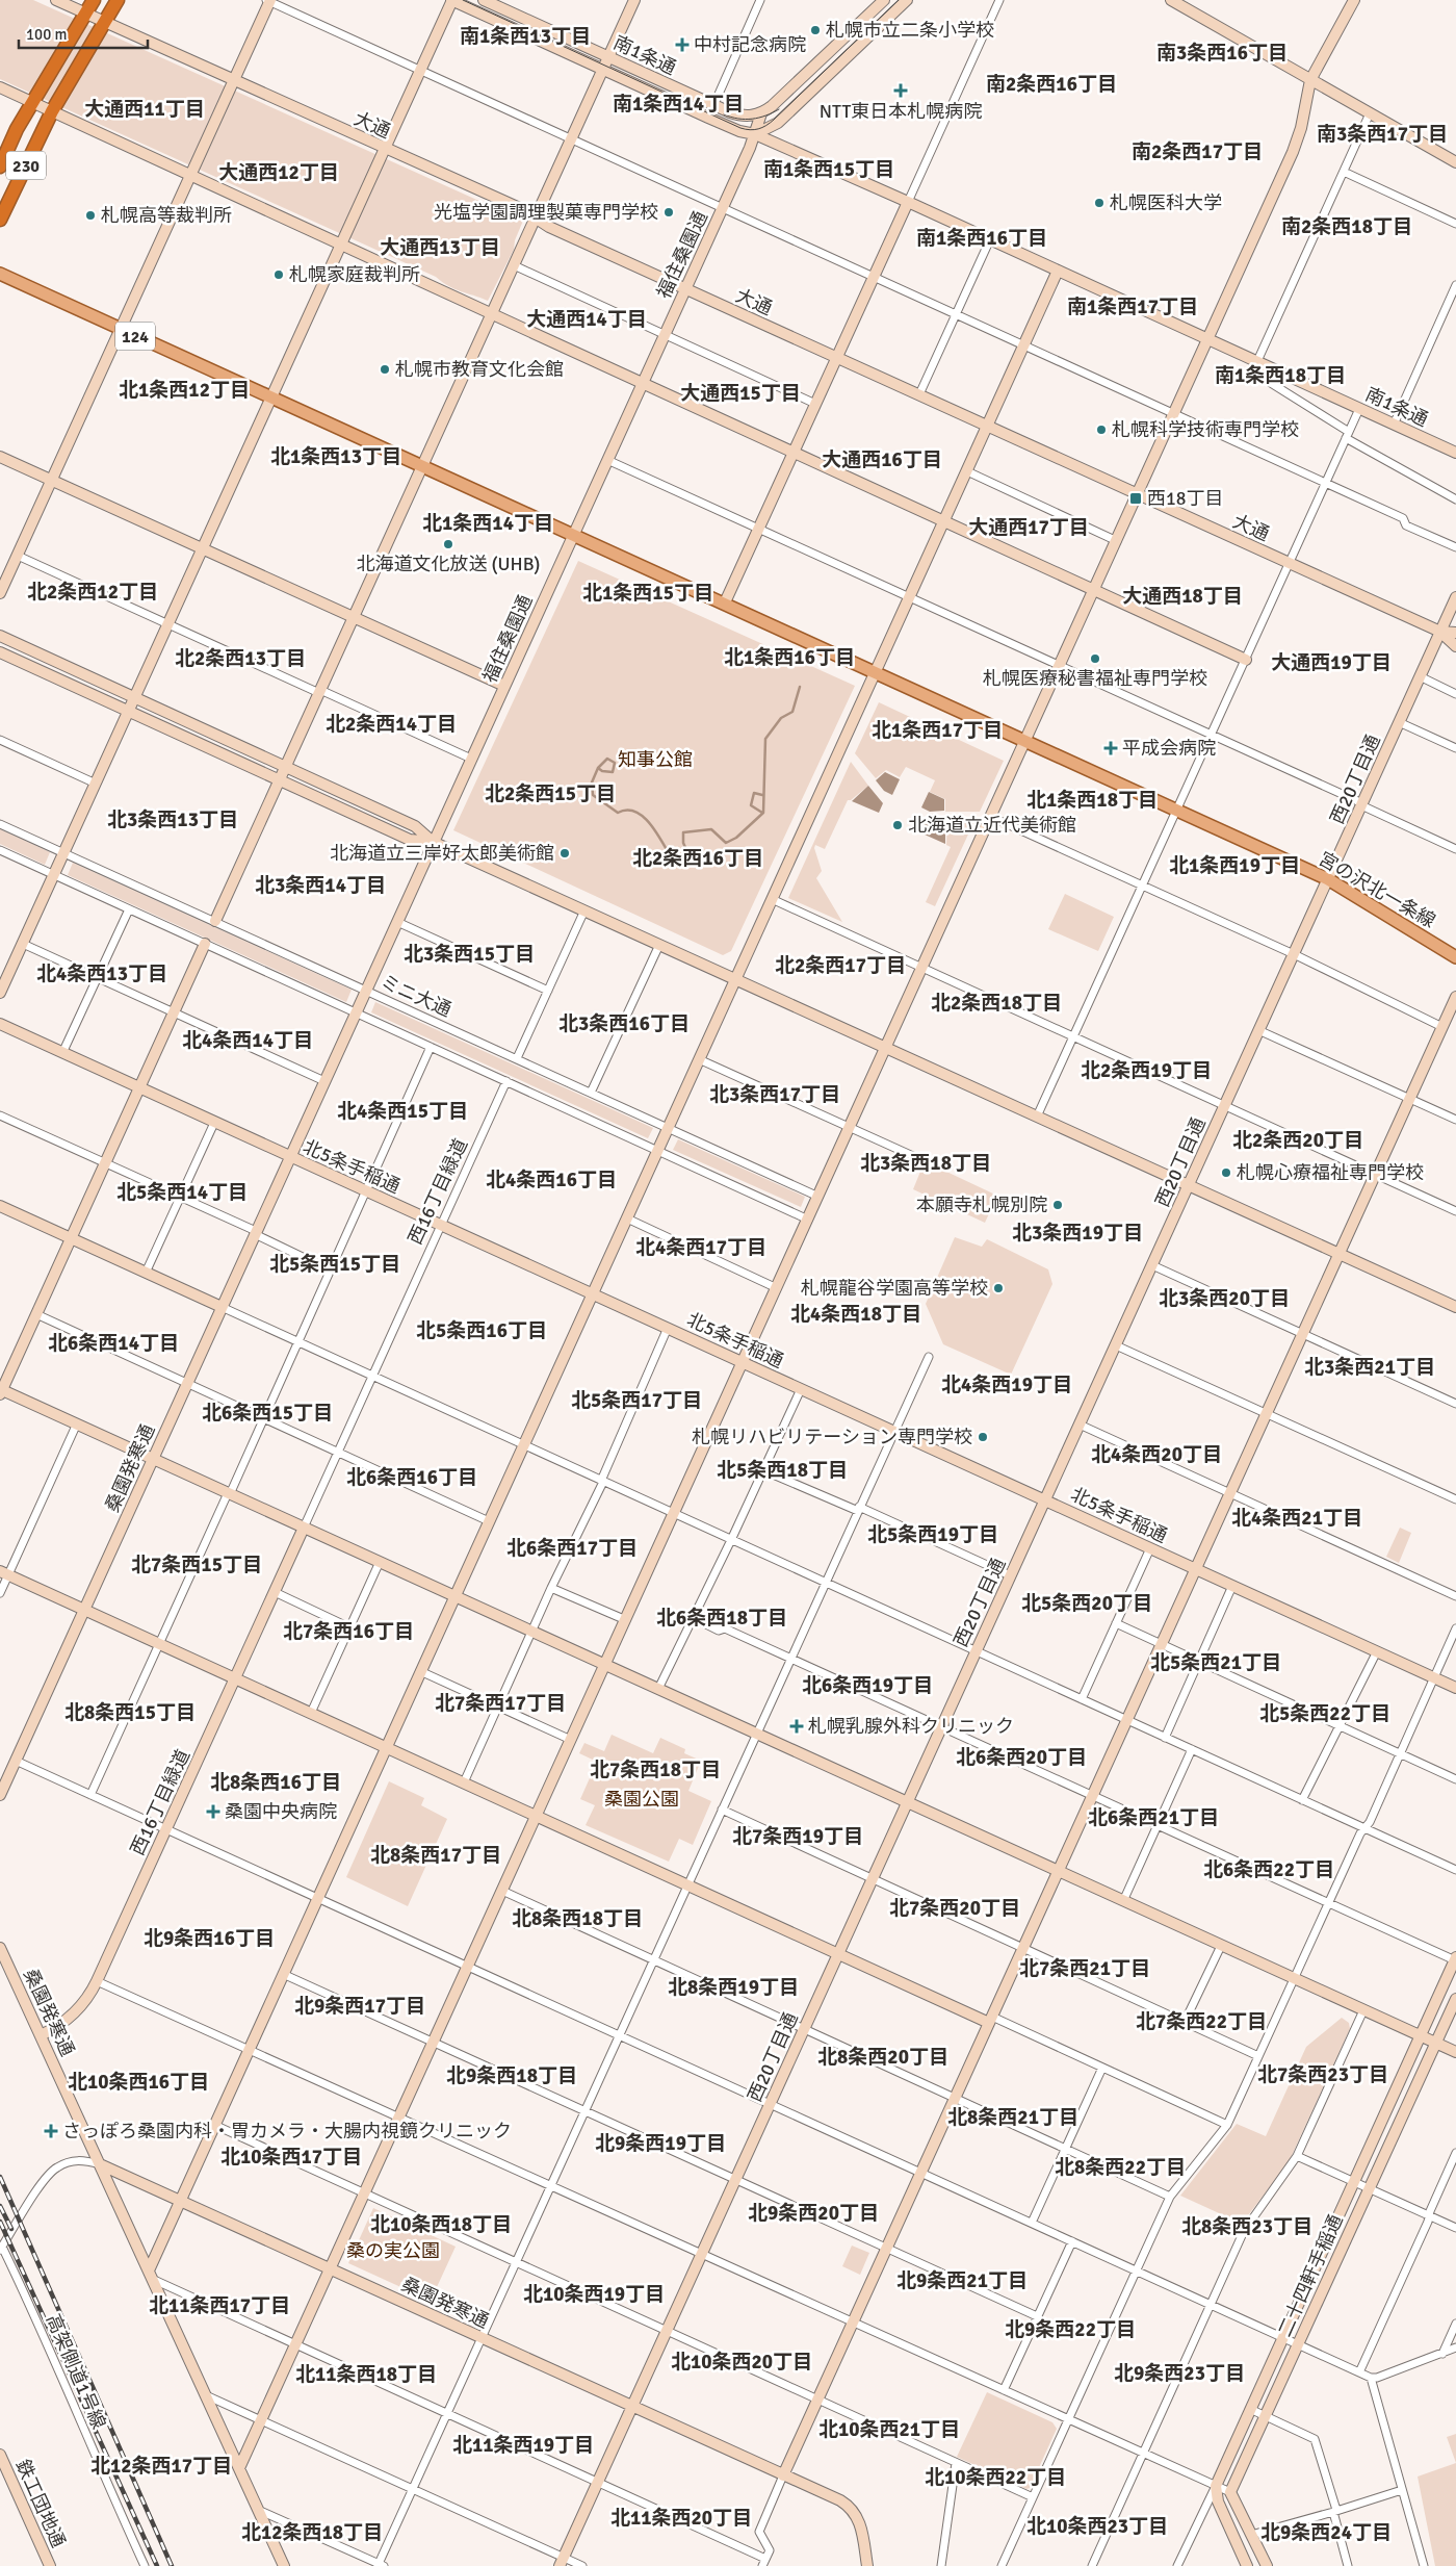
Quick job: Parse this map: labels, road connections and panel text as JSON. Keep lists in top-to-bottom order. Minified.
{"streets":{"highway":["230"],"main road":["124","宮の沢北一条線"],"street":["南1条通","大通","福住桑園通","西20丁目通","ミニ大通","北5条手稲通","西16丁目緑道","桑園発寒通","二十四軒手稲通","高架側道1号線","鉄工団地通"]},"crossings":[["南1条通","福住桑園通"],["大通","230"],["大通","福住桑園通"],["大通","西20丁目通"],["福住桑園通","宮の沢北一条線"],["福住桑園通","ミニ大通"],["福住桑園通","北5条手稲通"],["福住桑園通","桑園発寒通"],["西20丁目通","宮の沢北一条線"],["西20丁目通","北5条手稲通"],["西20丁目通","桑園発寒通"],["北5条手稲通","西16丁目緑道"],["北5条手稲通","桑園発寒通"],["西16丁目緑道","桑園発寒通"]],"districts":["南1条西13丁目","南3条西16丁目","南2条西16丁目","南1条西14丁目","大通西11丁目","南3条西17丁目","南2条西17丁目","南1条西15丁目","大通西12丁目","南2条西18丁目","南1条西16丁目","大通西13丁目","南1条西17丁目","大通西14丁目","南1条西18丁目","北1条西12丁目","大通西15丁目","北1条西13丁目","大通西16丁目","北1条西14丁目","大通西17丁目","北2条西12丁目","北1条西15丁目","大通西18丁目","北1条西16丁目","北2条西13丁目","大通西19丁目","北2条西14丁目","北1条西17丁目","北2条西15丁目","北1条西18丁目","北3条西13丁目","北2条西16丁目","北1条西19丁目","北3条西14丁目","北3条西15丁目","北2条西17丁目","北4条西13丁目","北2条西18丁目","北3条西16丁目","北4条西14丁目","北2条西19丁目","北3条西17丁目","北4条西15丁目","北2条西20丁目","北3条西18丁目","北4条西16丁目","北5条西14丁目","北3条西19丁目","北4条西17丁目","北5条西15丁目","北3条西20丁目","北4条西18丁目","北5条西16丁目","北6条西14丁目","北3条西21丁目","北4条西19丁目","北5条西17丁目","北6条西15丁目","北4条西20丁目","北5条西18丁目","北6条西16丁目","北4条西21丁目","北5条西19丁目","北6条西17丁目","北7条西15丁目","北5条西20丁目","北6条西18丁目","北7条西16丁目","北5条西21丁目","北6条西19丁目","北7条西17丁目","北8条西15丁目","北5条西22丁目","北6条西20丁目","北7条西18丁目","北8条西16丁目","北6条西21丁目","北7条西19丁目","北8条西17丁目","北6条西22丁目","北7条西20丁目","北8条西18丁目","北9条西16丁目","北7条西21丁目","北8条西19丁目","北9条西17丁目","北7条西22丁目","北8条西20丁目","北7条西23丁目","北9条西18丁目","北10条西16丁目","北8条西21丁目","北9条西19丁目","北10条西17丁目","北8条西22丁目","北9条西20丁目","北10条西18丁目","北8条西23丁目","北9条西21丁目","北10条西19丁目","北11条西17丁目","北9条西22丁目","北10条西20丁目","北9条西23丁目","北11条西18丁目","北10条西21丁目","北11条西19丁目","北12条西17丁目","北10条西22丁目","北11条西20丁目","北10条西23丁目","北12条西18丁目","北9条西24丁目"],"parks":["知事公館","桑園公園","桑の実公園"],"places":{"other":["札幌市立二条小学校","札幌医科大学","光塩学園調理製菓専門学校","札幌高等裁判所","札幌家庭裁判所","札幌市教育文化会館","札幌科学技術専門学校","北海道文化放送 (UHB)","札幌医療秘書福祉専門学校","北海道立近代美術館","北海道立三岸好太郎美術館","札幌心療福祉専門学校","本願寺札幌別院","札幌龍谷学園高等学校","札幌リハビリテーション専門学校"],"health":["中村記念病院","NTT東日本札幌病院","平成会病院","札幌乳腺外科クリニック","桑園中央病院","さっぽろ桑園内科・胃カメラ・大腸内視鏡クリニック"],"transit":["西18丁目"]},"scale_bar":"100 m"}
